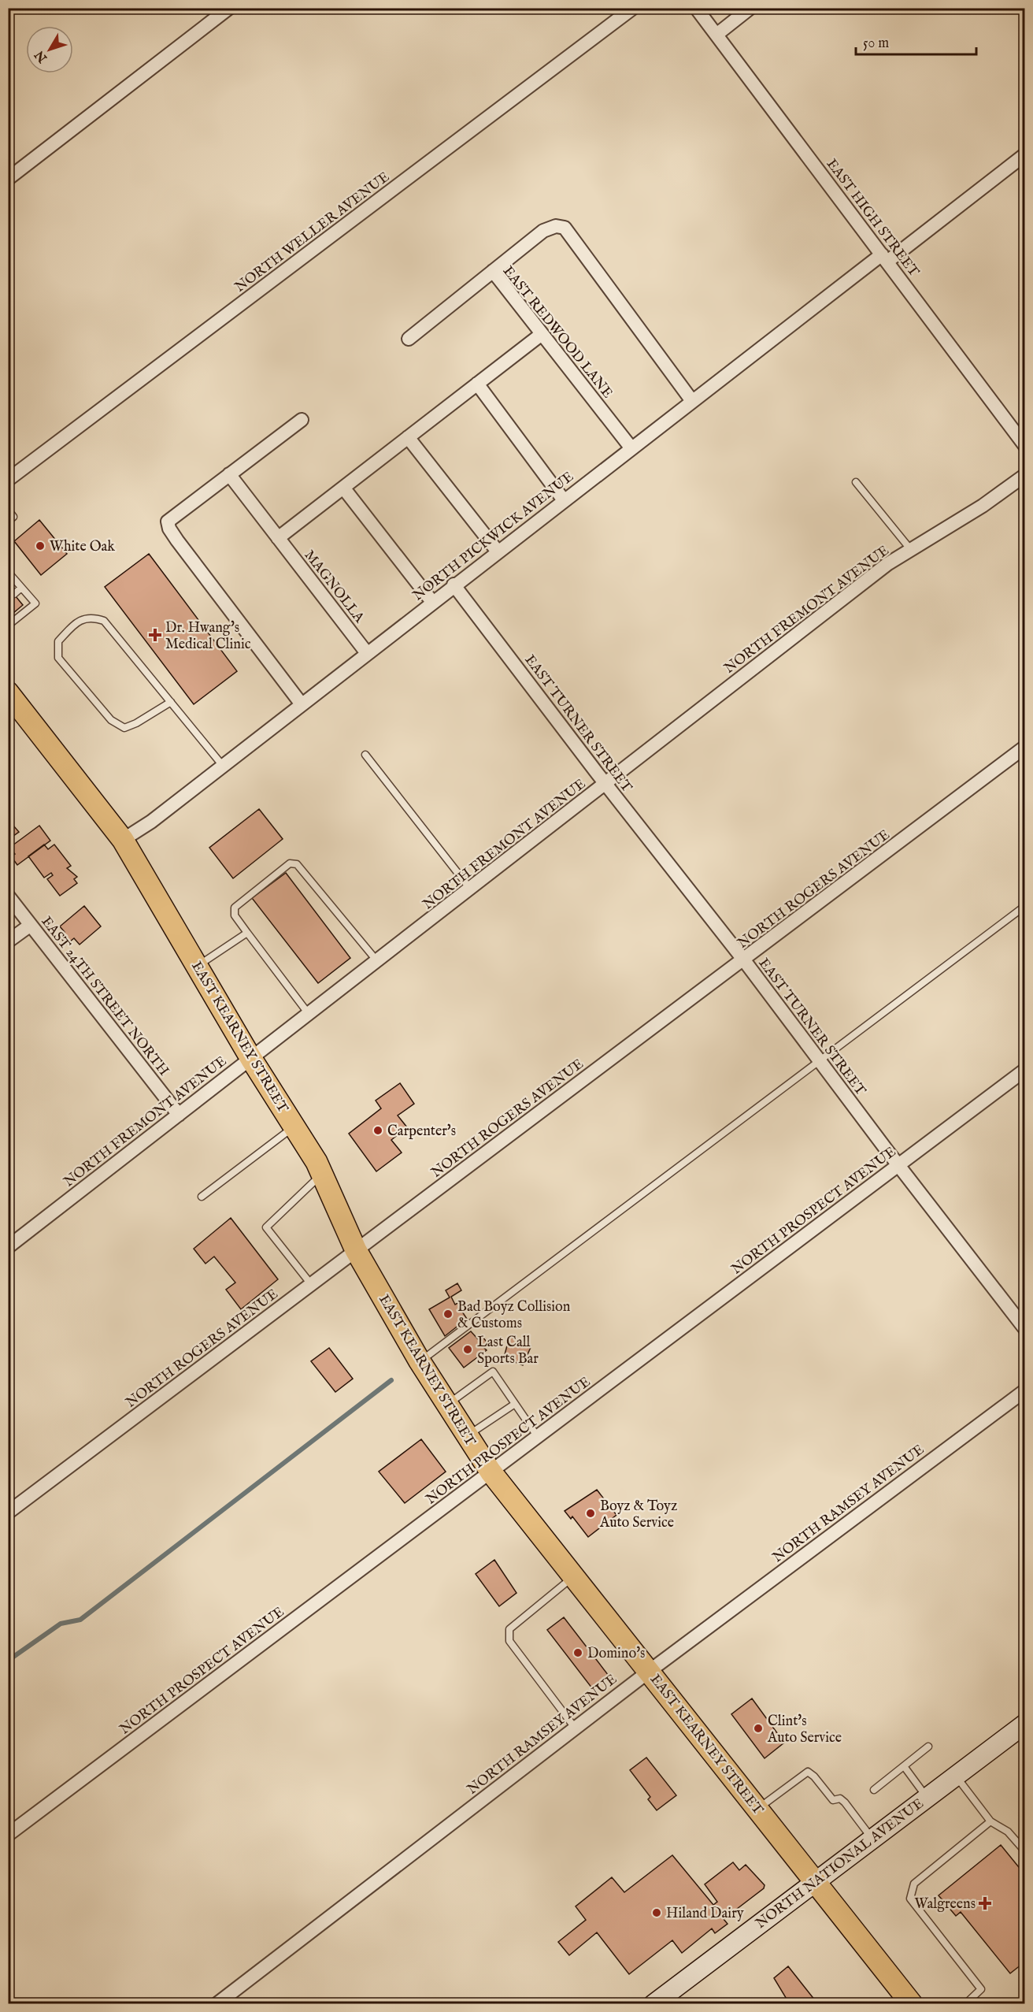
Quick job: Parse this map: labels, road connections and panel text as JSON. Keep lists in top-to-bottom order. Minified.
{"streets":{"main road":["EAST KEARNEY STREET","NORTH NATIONAL AVENUE"],"street":["EAST HIGH STREET","NORTH WELLER AVENUE","EAST REDWOOD LANE","NORTH PICKWICK AVENUE","MAGNOLLA","NORTH FREMONT AVENUE","EAST TURNER STREET","NORTH ROGERS AVENUE","EAST 24TH STREET NORTH","NORTH PROSPECT AVENUE","NORTH RAMSEY AVENUE"]},"crossings":[["EAST HIGH STREET","NORTH PICKWICK AVENUE"],["EAST REDWOOD LANE","NORTH PICKWICK AVENUE"],["NORTH PICKWICK AVENUE","MAGNOLLA"],["NORTH PICKWICK AVENUE","EAST TURNER STREET"],["NORTH PICKWICK AVENUE","EAST KEARNEY STREET"],["NORTH FREMONT AVENUE","EAST TURNER STREET"],["NORTH FREMONT AVENUE","EAST 24TH STREET NORTH"],["NORTH FREMONT AVENUE","EAST KEARNEY STREET"],["EAST TURNER STREET","NORTH ROGERS AVENUE"],["EAST TURNER STREET","NORTH PROSPECT AVENUE"],["NORTH ROGERS AVENUE","EAST KEARNEY STREET"],["EAST KEARNEY STREET","NORTH PROSPECT AVENUE"],["EAST KEARNEY STREET","NORTH RAMSEY AVENUE"],["EAST KEARNEY STREET","NORTH NATIONAL AVENUE"]],"places":{"other":["White Oak","Carpenter's","Bad Boyz Collision & Customs","Last Call Sports Bar","Boyz & Toyz Auto Service","Domino's","Clint's Auto Service","Hiland Dairy"],"health":["Dr. Hwang's Medical Clinic","Walgreens"]},"scale_bar":"50 m","north":"bottom left"}
